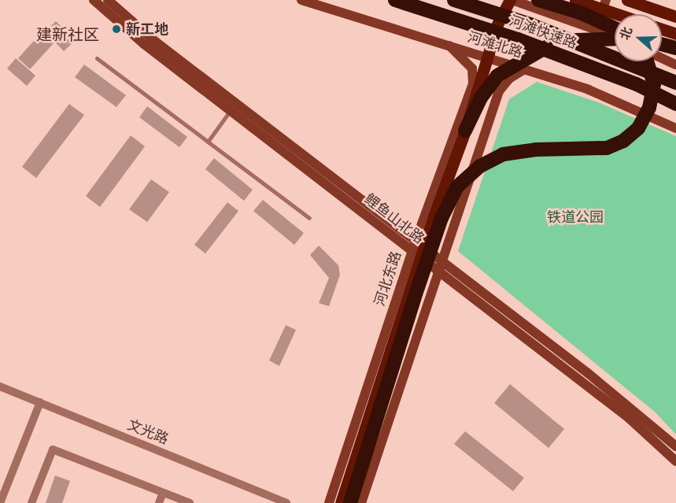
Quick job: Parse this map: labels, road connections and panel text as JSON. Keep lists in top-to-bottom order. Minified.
{"streets":{"highway":["河滩快速路"],"main road":["河滩北路","鲤鱼山北路","河北东路"],"street":["文光路"]},"crossings":[["河滩北路","河北东路"],["鲤鱼山北路","河北东路"]],"districts":["建新社区"],"parks":["铁道公园"],"places":["新工地"],"north":"left"}
